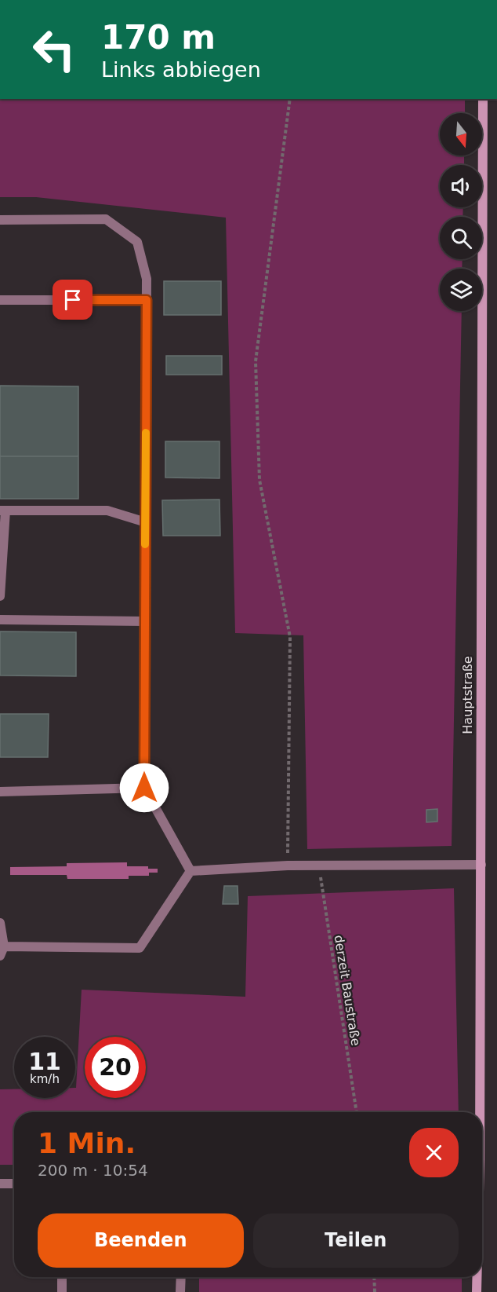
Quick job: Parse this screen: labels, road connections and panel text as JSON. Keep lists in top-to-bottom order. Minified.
{"streets":{"main road":["Hauptstraße"],"path":["derzeit Baustraße"]},"north":"bottom","page":{"turn":["170 m","Links abbiegen"],"speed":"11 km/h","limit":"20","heading":["1 Min.","200 m · 10:54"],"buttons":["Beenden","Teilen"]}}
